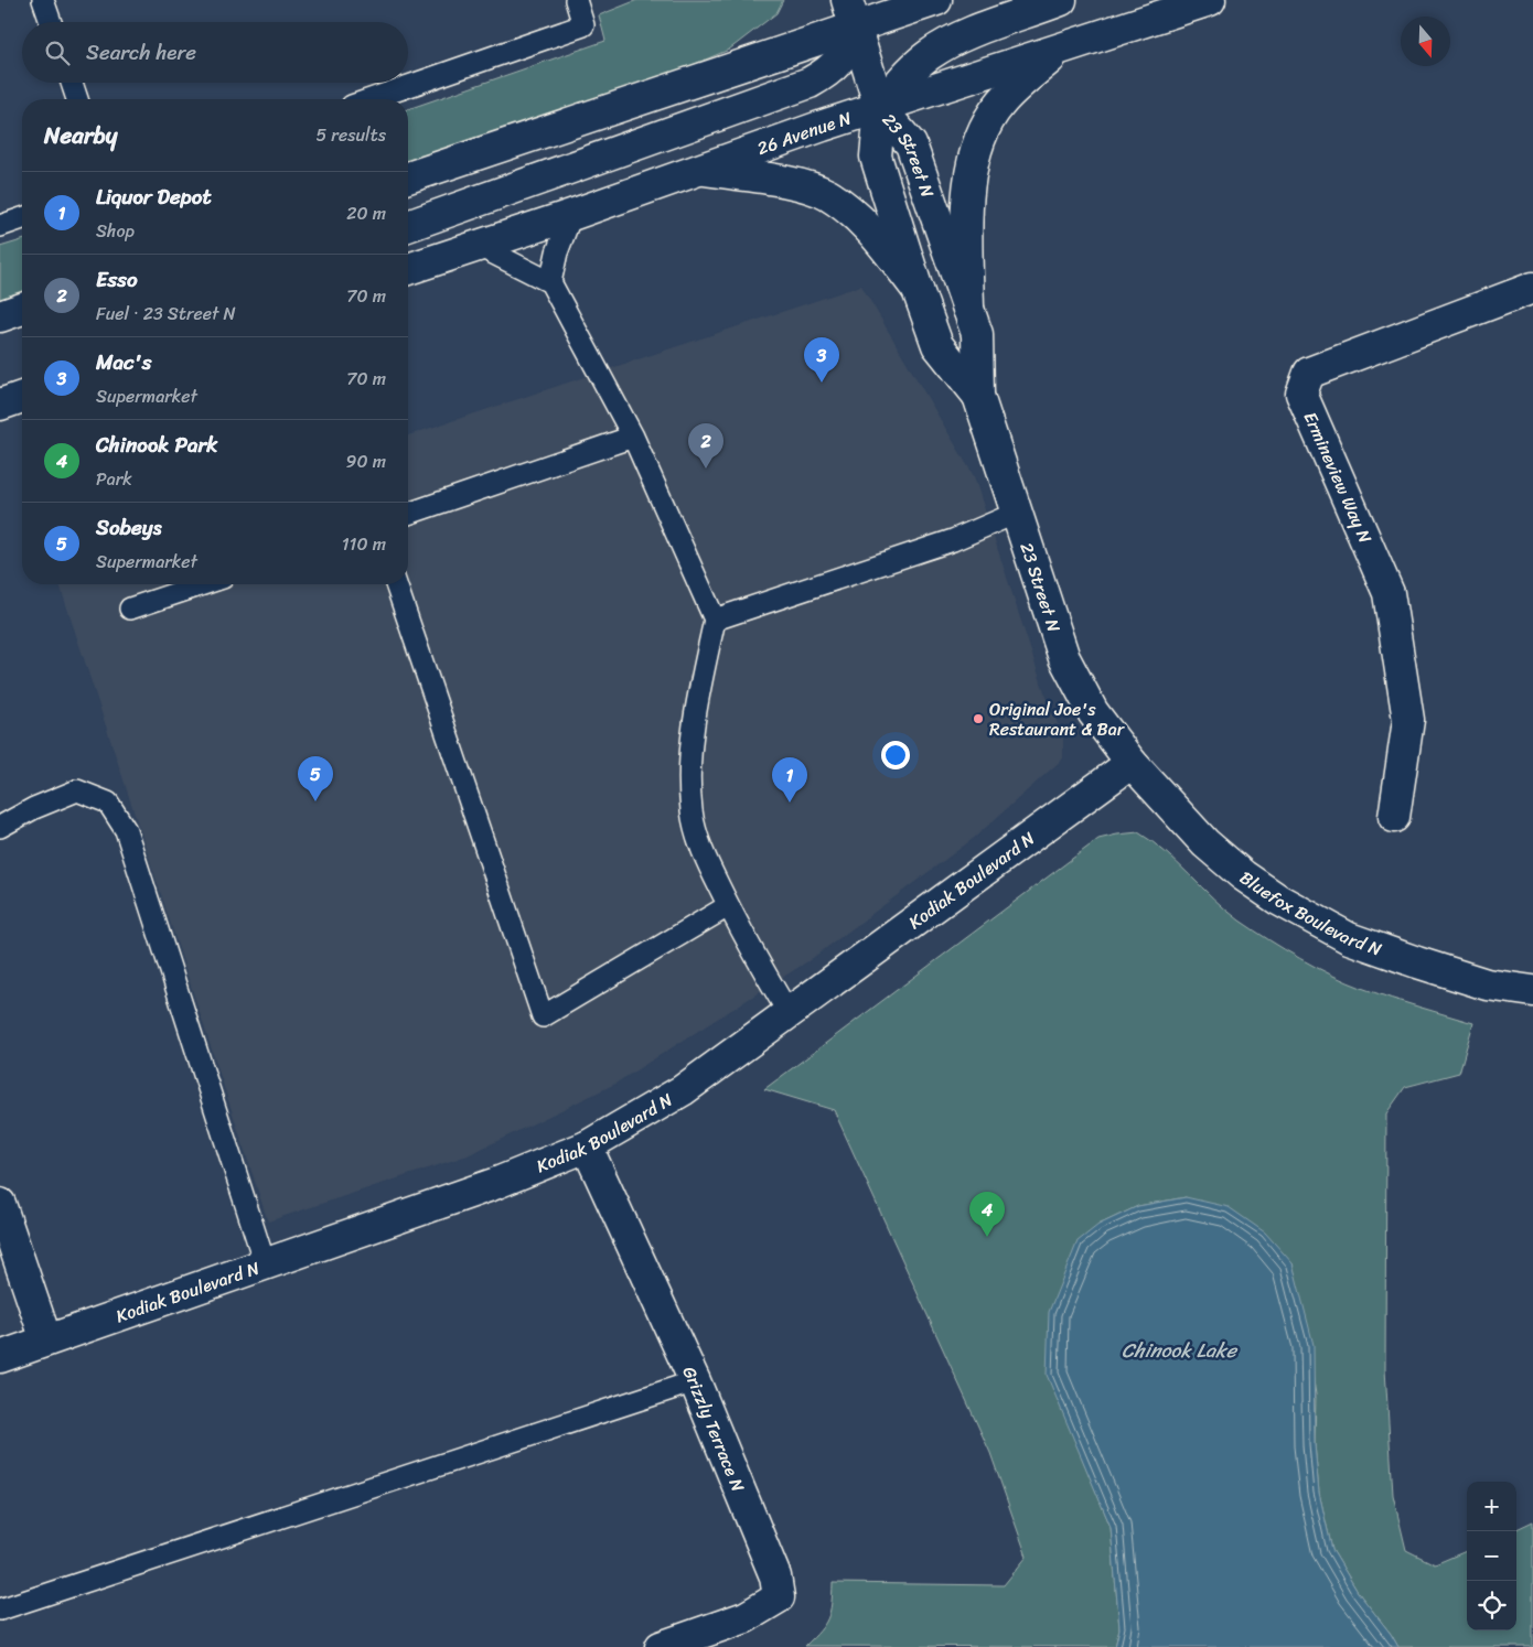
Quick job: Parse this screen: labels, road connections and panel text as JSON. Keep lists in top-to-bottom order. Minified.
{"streets":{"street":["26 Avenue N","23 Street N","Ermineview Way N","Kodiak Boulevard N","Bluefox Boulevard N","Grizzly Terrace N"]},"crossings":[["26 Avenue N","23 Street N"],["23 Street N","Kodiak Boulevard N"],["23 Street N","Bluefox Boulevard N"],["Kodiak Boulevard N","Bluefox Boulevard N"],["Kodiak Boulevard N","Grizzly Terrace N"]],"water":["Chinook Lake"],"places":["Original Joe's Restaurant & Bar"],"north":"bottom","page":{"search":"Search here","heading":["Nearby","5 results"],"list":[{"mark":"1","name":"Liquor Depot","note":"Shop","value":"20 m"},{"mark":"2","name":"Esso","note":"Fuel · 23 Street N","value":"70 m"},{"mark":"3","name":"Mac's","note":"Supermarket","value":"70 m"},{"mark":"4","name":"Chinook Park","note":"Park","value":"90 m"},{"mark":"5","name":"Sobeys","note":"Supermarket","value":"110 m"}],"pins":["3","2","5","1","4"],"map_buttons":["+","−"]}}
